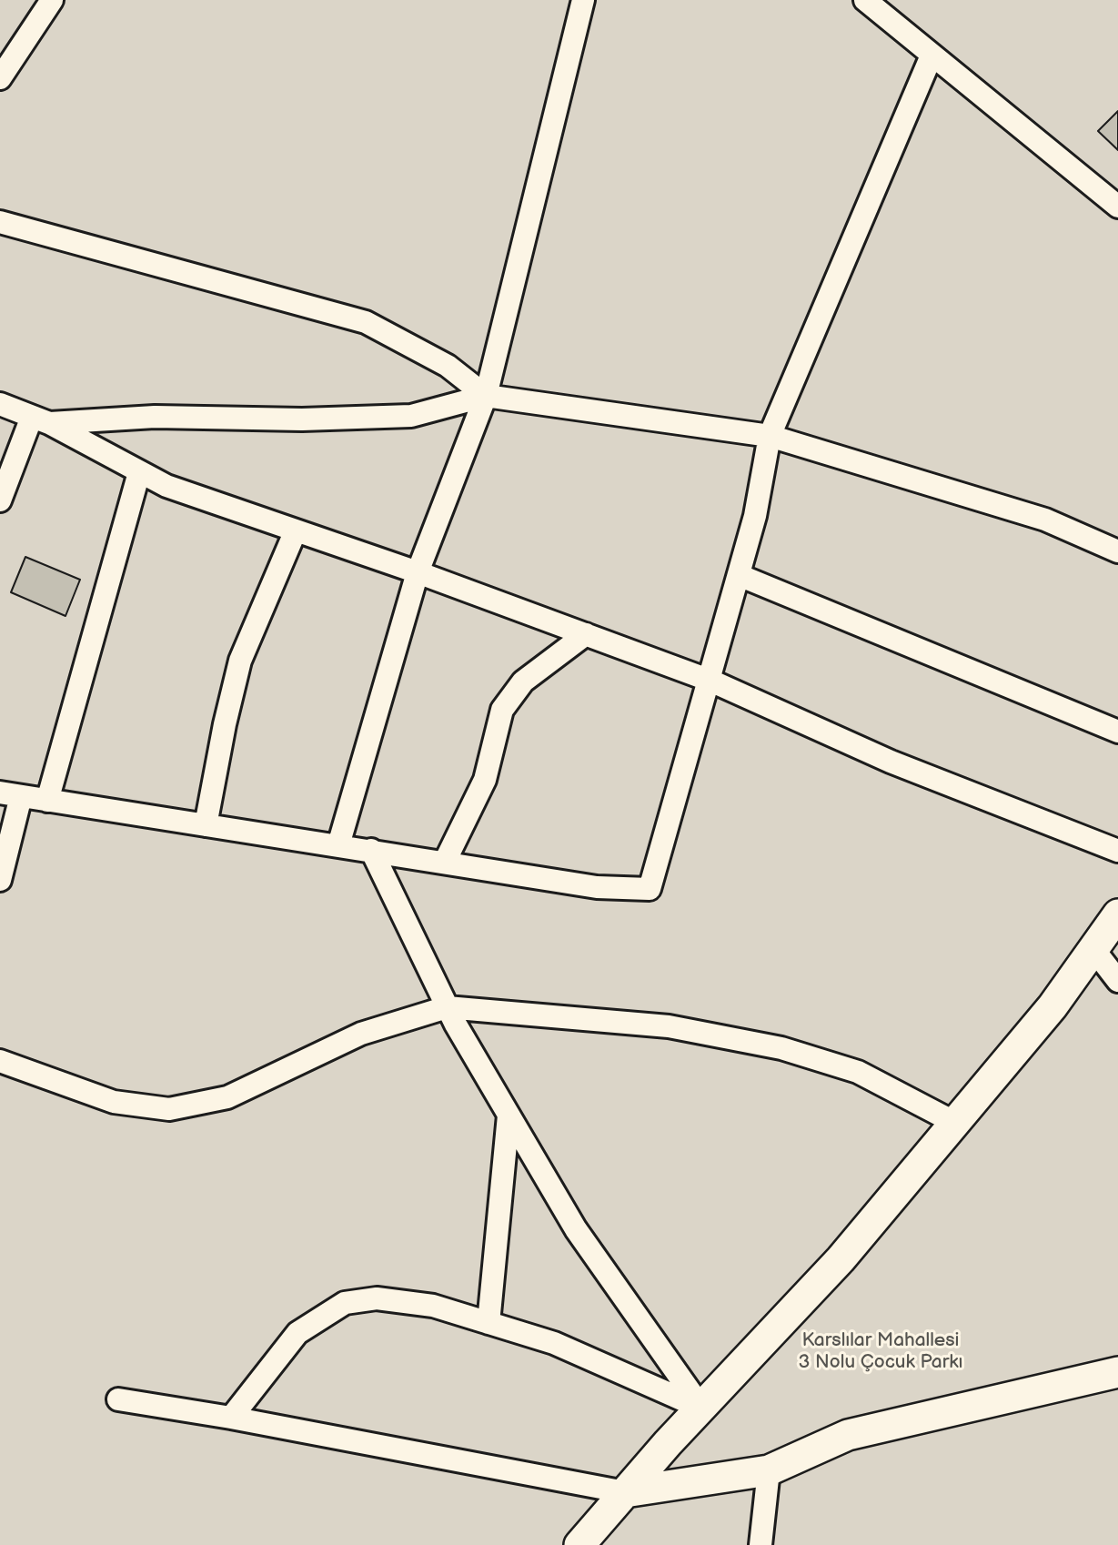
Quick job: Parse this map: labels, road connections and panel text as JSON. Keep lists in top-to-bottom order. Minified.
{"parks":["Karslılar Mahallesi 3 Nolu Çocuk Parkı"]}
